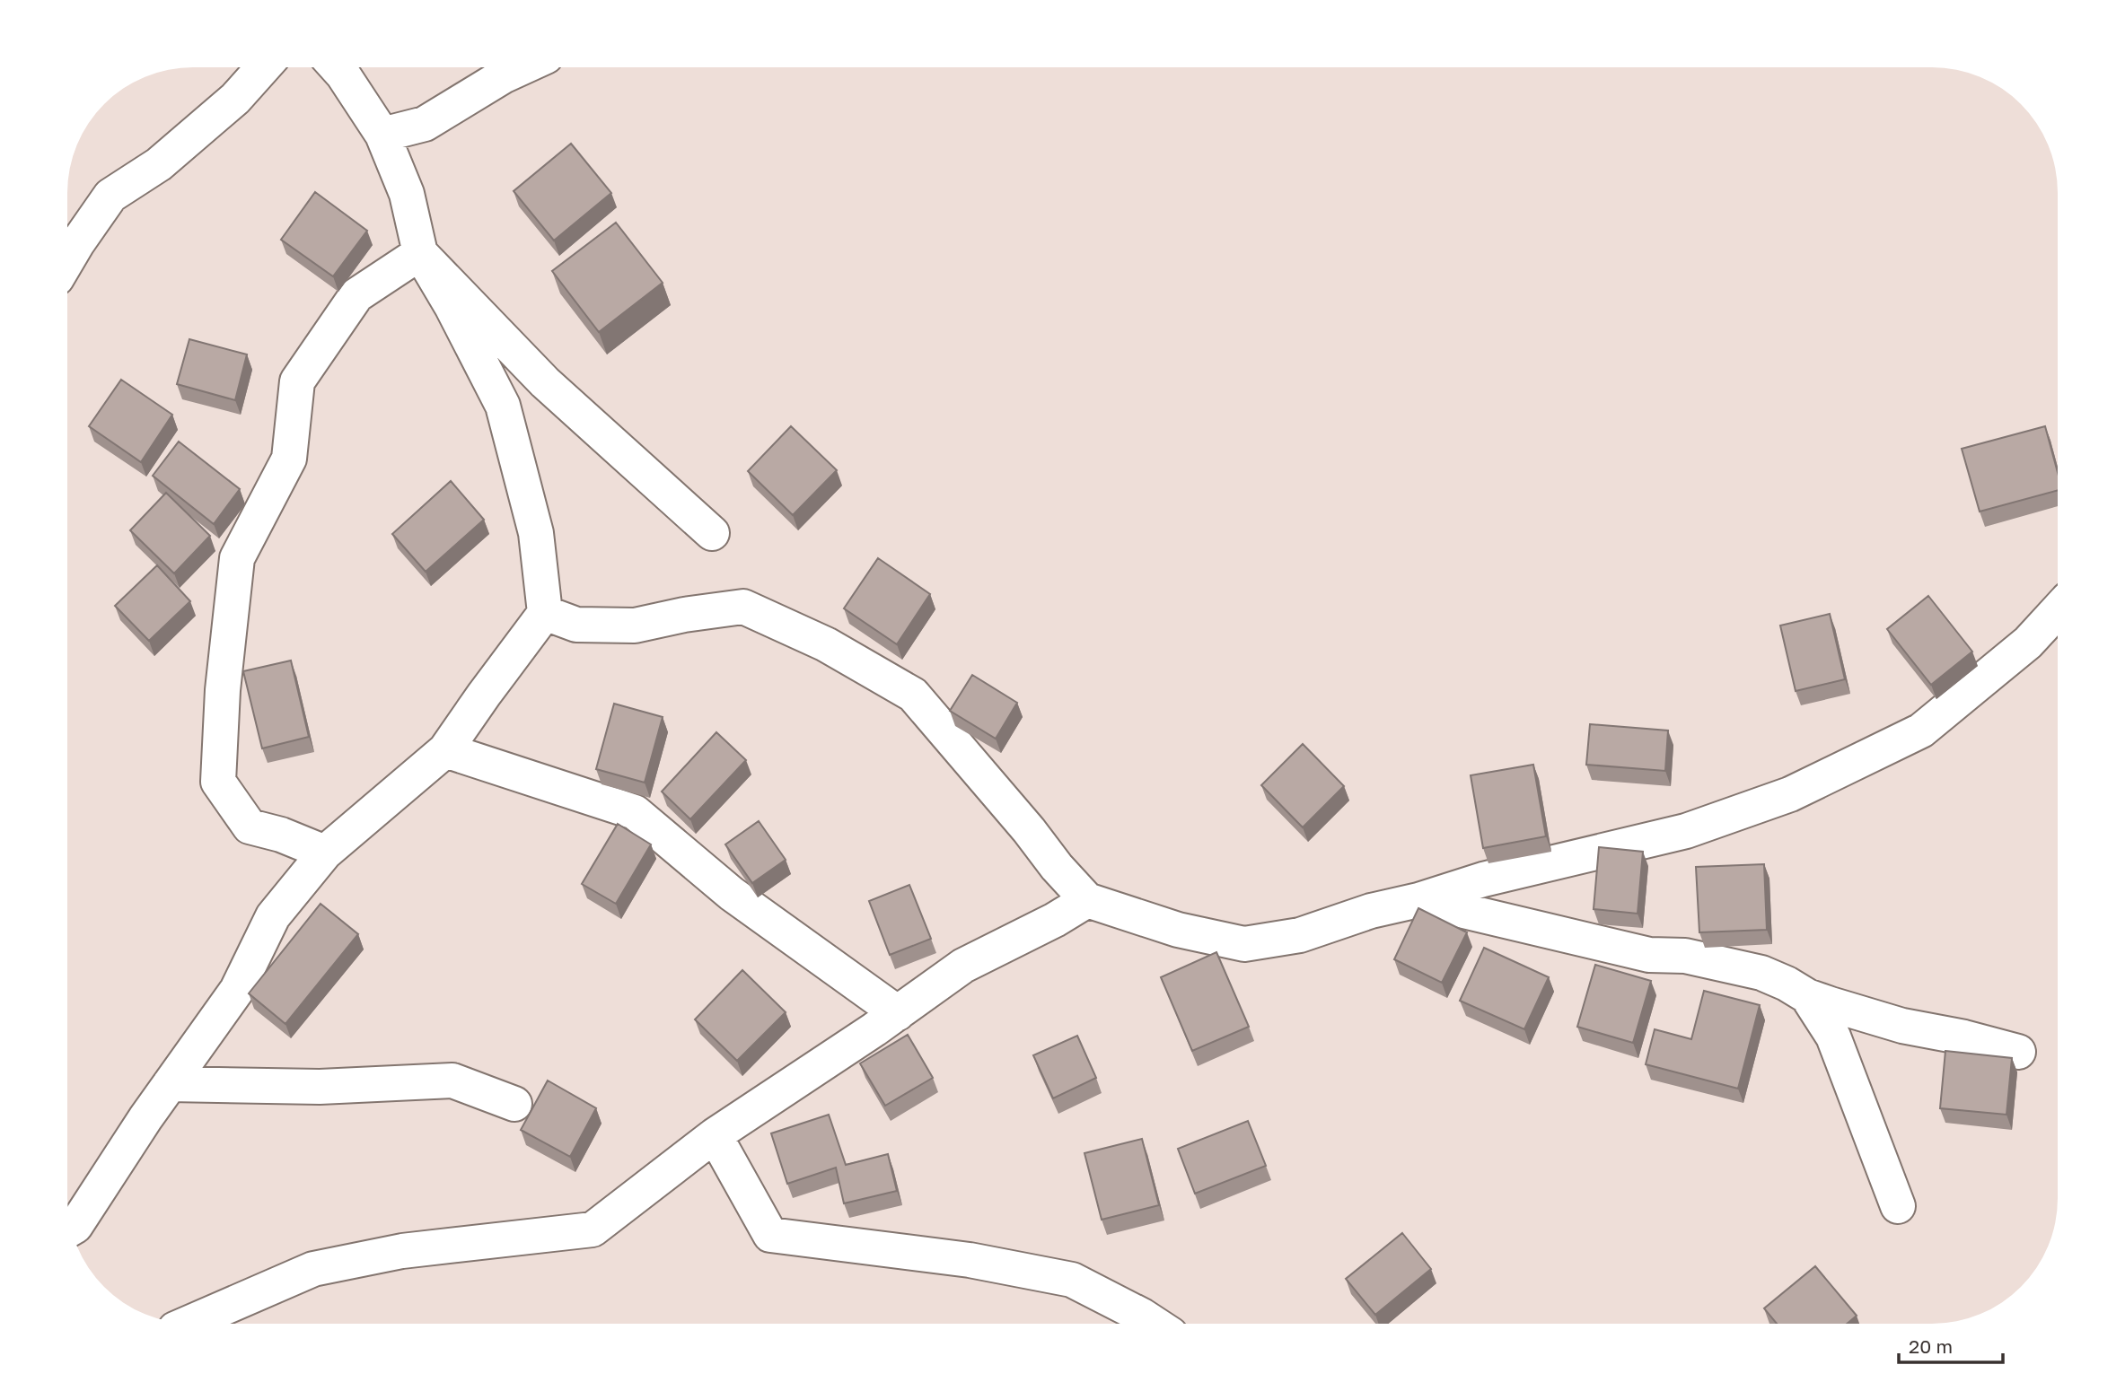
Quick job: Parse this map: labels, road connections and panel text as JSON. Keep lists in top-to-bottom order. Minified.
{"scale_bar":"20 m"}
